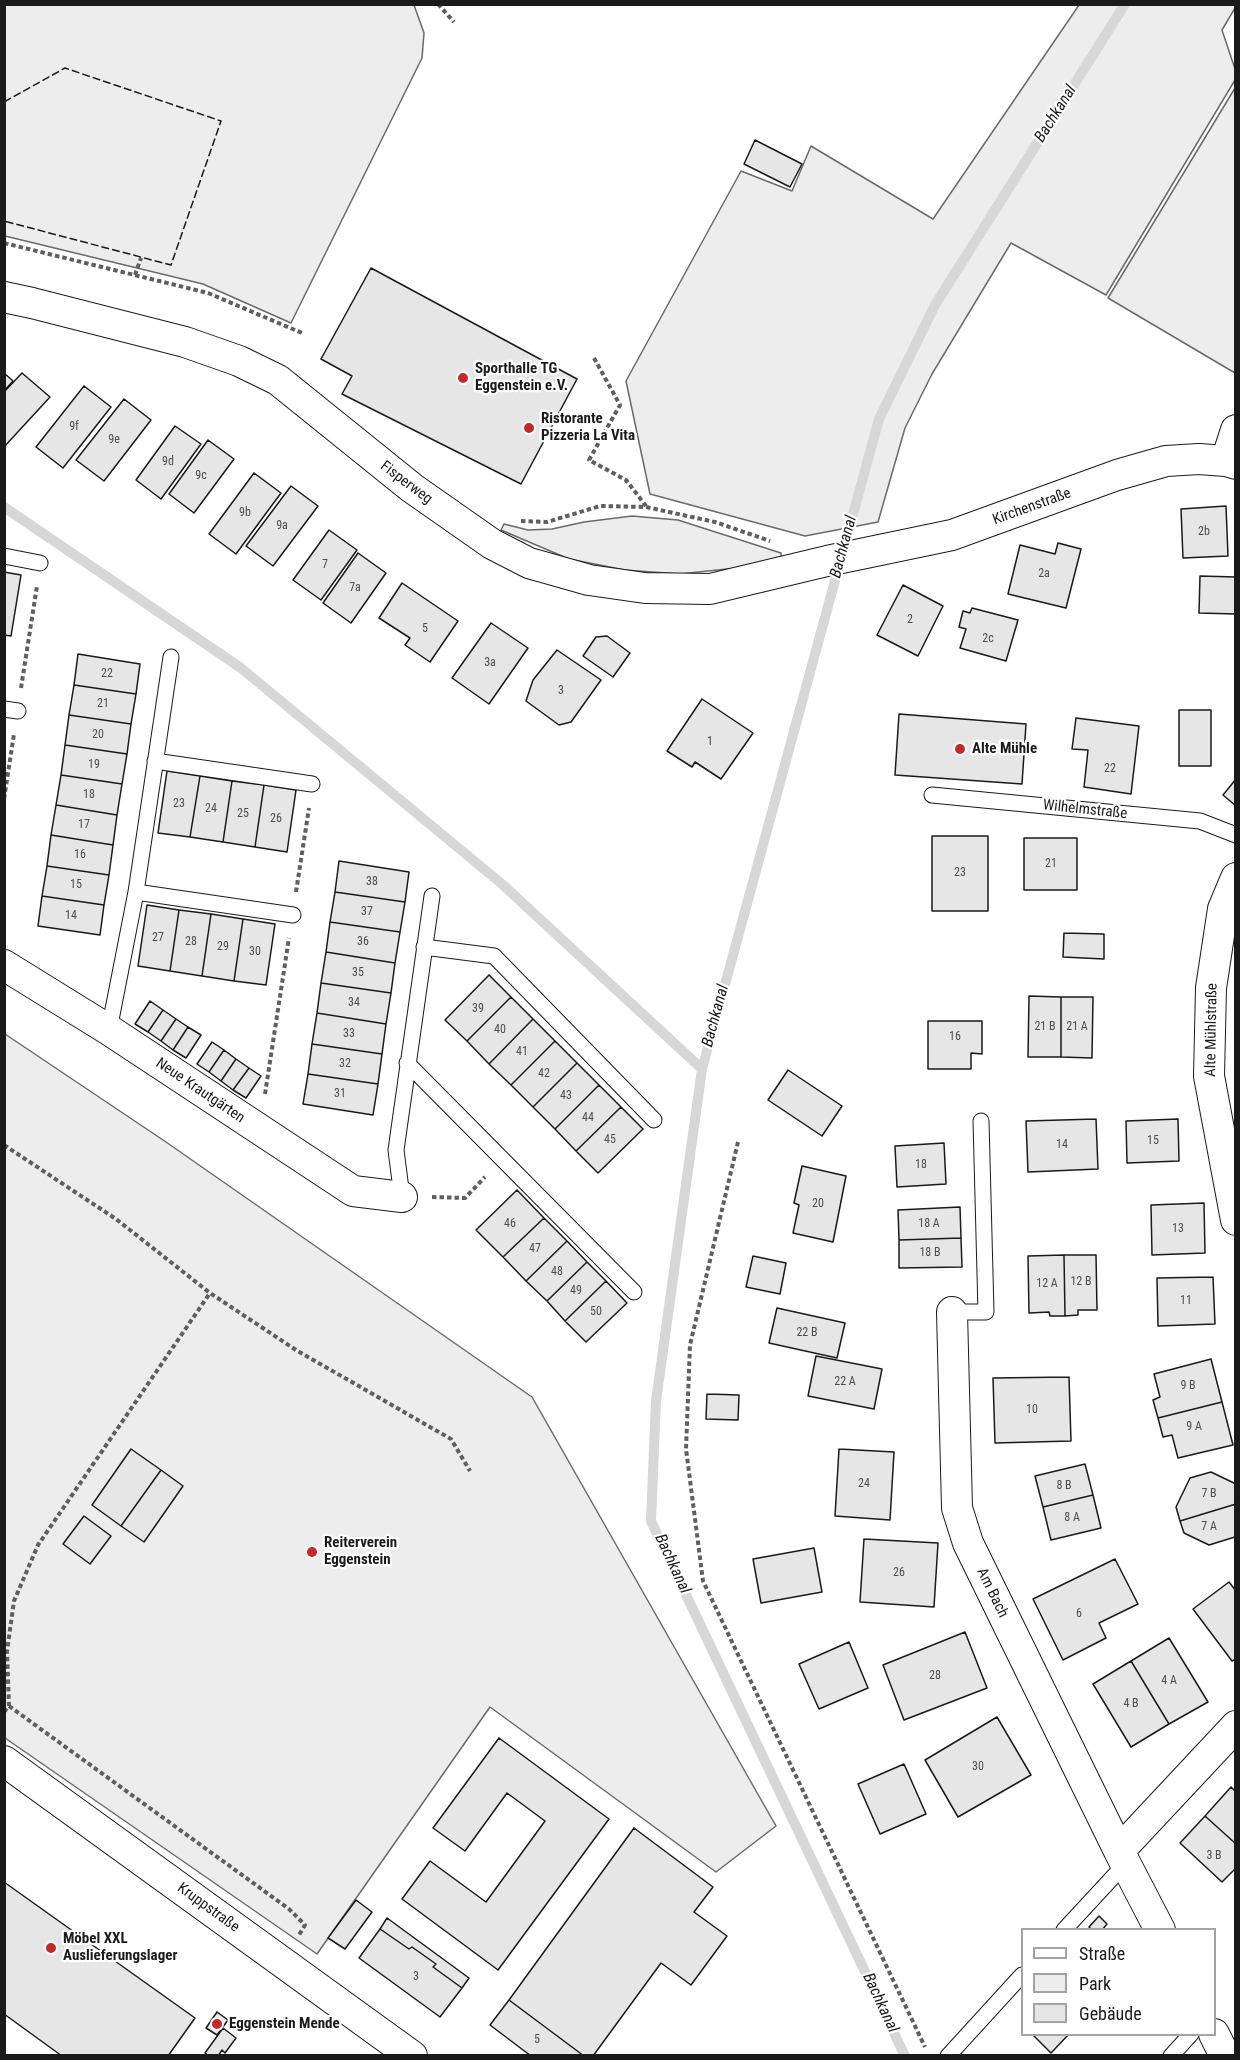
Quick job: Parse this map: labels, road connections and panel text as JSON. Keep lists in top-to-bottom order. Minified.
{"streets":{"street":["Fisperweg","Kirchenstraße","Alte Mühlstraße","Neue Krautgärten","Am Bach","Kruppstraße"],"lane":["Wilhelmstraße"]},"crossings":[["Fisperweg","Kirchenstraße"]],"water":["Bachkanal"],"places":["Sporthalle TG Eggenstein e.V.","Ristorante Pizzeria La Vita","Alte Mühle","Reiterverein Eggenstein","Möbel XXL Auslieferungslager","Eggenstein Mende"],"house_numbers":["9f","9e","9d","9c","9b","9a","2b","7","2a","7a","2","5","2c","3a","22","3","21","20","1","19","22","18","23","24","25","26","17","16","21","23","38","15","37","14","27","28","36","29","30","35","34","39","21 B","21 A","40","33","16","41","32","42","31","43","44","45","15","14","18","20","46","18 A","13","47","18 B","48","12 B","12 A","49","11","50","22 B","22 A","9 B","10","9 A","24","8 B","7 B","8 A","7 A","26","6","28","4 A","4 B","30","3 B","3","5"],"legend":["Straße","Park","Gebäude"]}
